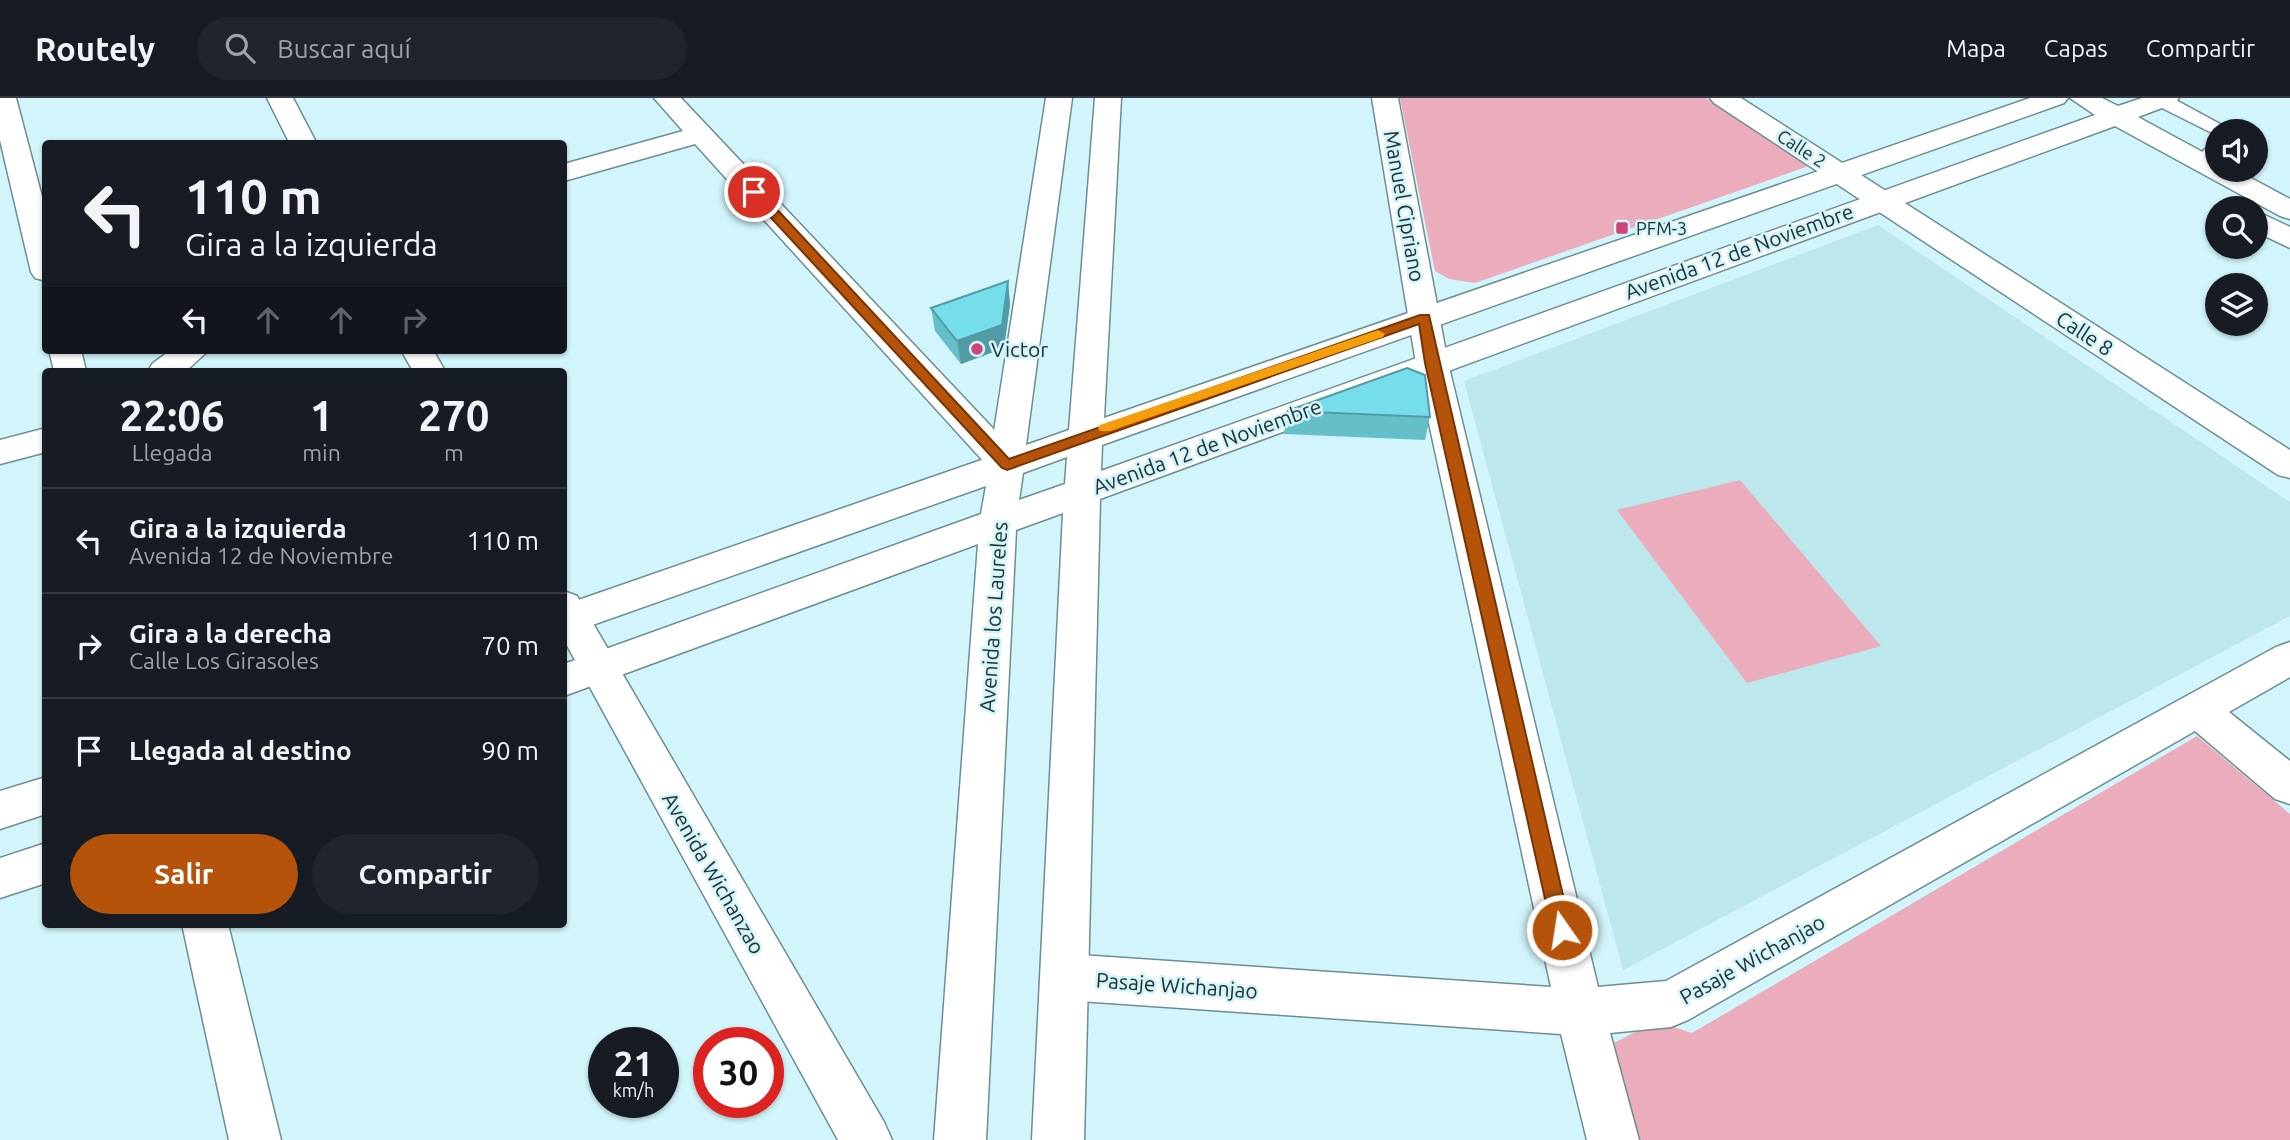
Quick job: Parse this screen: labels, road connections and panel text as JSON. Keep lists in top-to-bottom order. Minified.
{"streets":{"main road":["Calle 2","Manuel Cipriano","Avenida 12 de Noviembre","Calle 8","Avenida los Laureles","Avenida Wichanzao","Pasaje Wichanjao"]},"crossings":[["Calle 2","Avenida 12 de Noviembre"],["Calle 2","Calle 8"],["Manuel Cipriano","Avenida 12 de Noviembre"],["Manuel Cipriano","Pasaje Wichanjao"],["Avenida 12 de Noviembre","Calle 8"],["Avenida 12 de Noviembre","Avenida los Laureles"],["Avenida 12 de Noviembre","Avenida Wichanzao"]],"places":{"transit":["PFM-3"],"other":["Victor"]},"page":{"header":"Routely","search":"Buscar aquí","nav":["Mapa","Capas","Compartir"],"turn":["110 m","Gira a la izquierda"],"eta":["22:06","Llegada","1","min","270","m"],"list":[{"name":"Gira a la izquierda","note":"Avenida 12 de Noviembre","value":"110 m"},{"name":"Gira a la derecha","note":"Calle Los Girasoles","value":"70 m"},{"name":"Llegada al destino","value":"90 m"}],"buttons":["Salir","Compartir"],"speed":"21 km/h","limit":"30"}}
